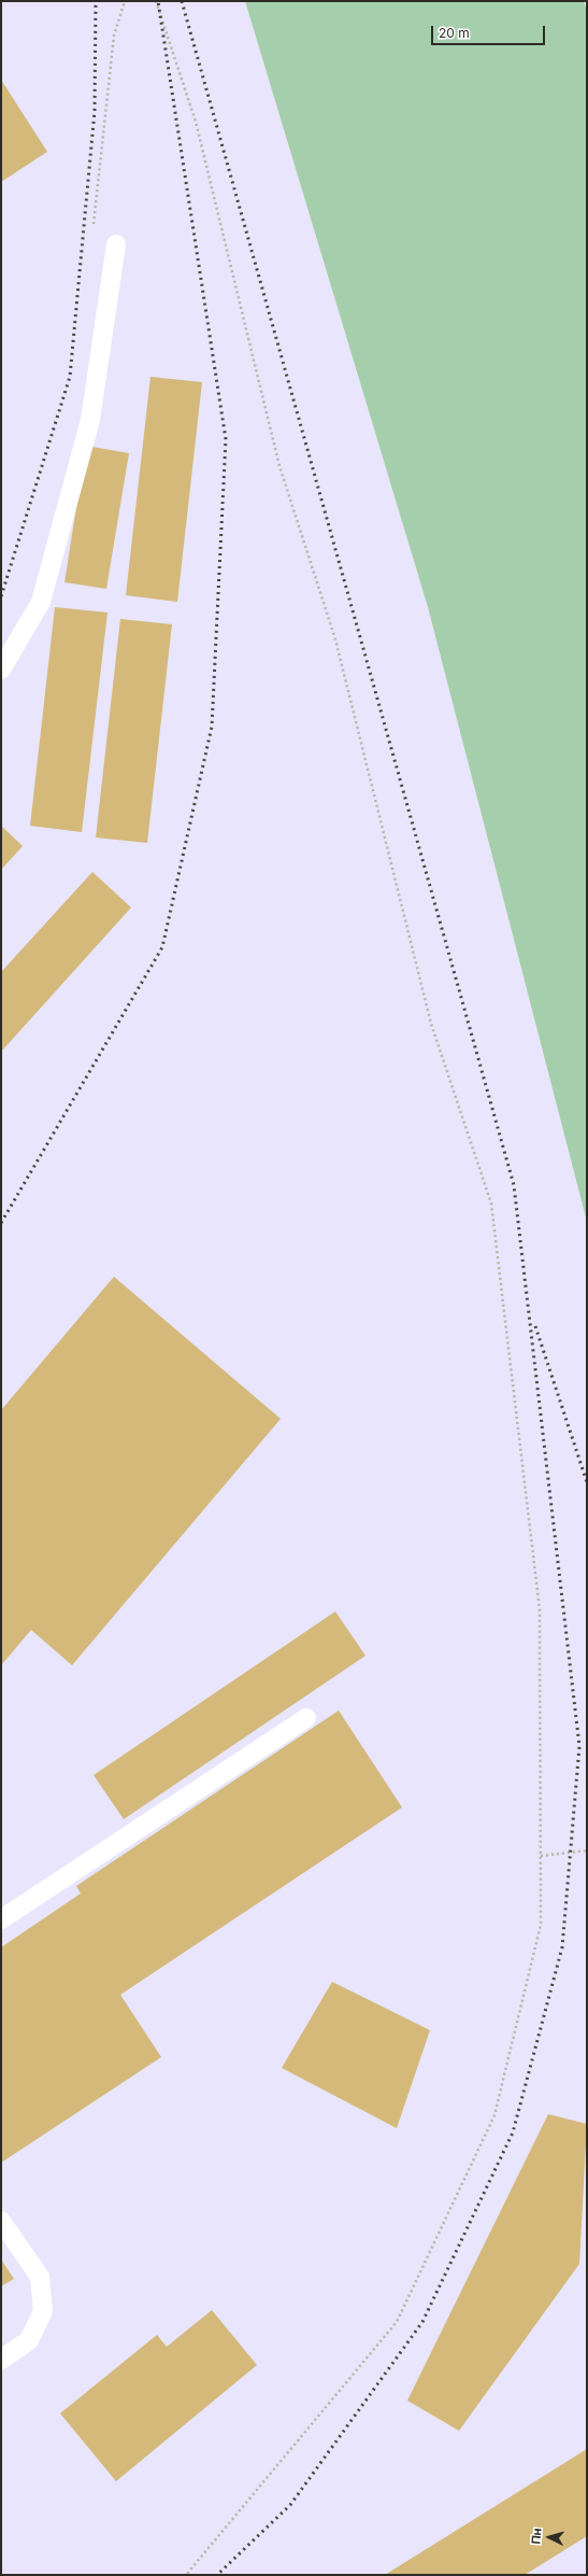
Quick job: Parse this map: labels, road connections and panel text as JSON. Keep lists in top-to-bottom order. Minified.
{"scale_bar":"20 m","north":"left"}
